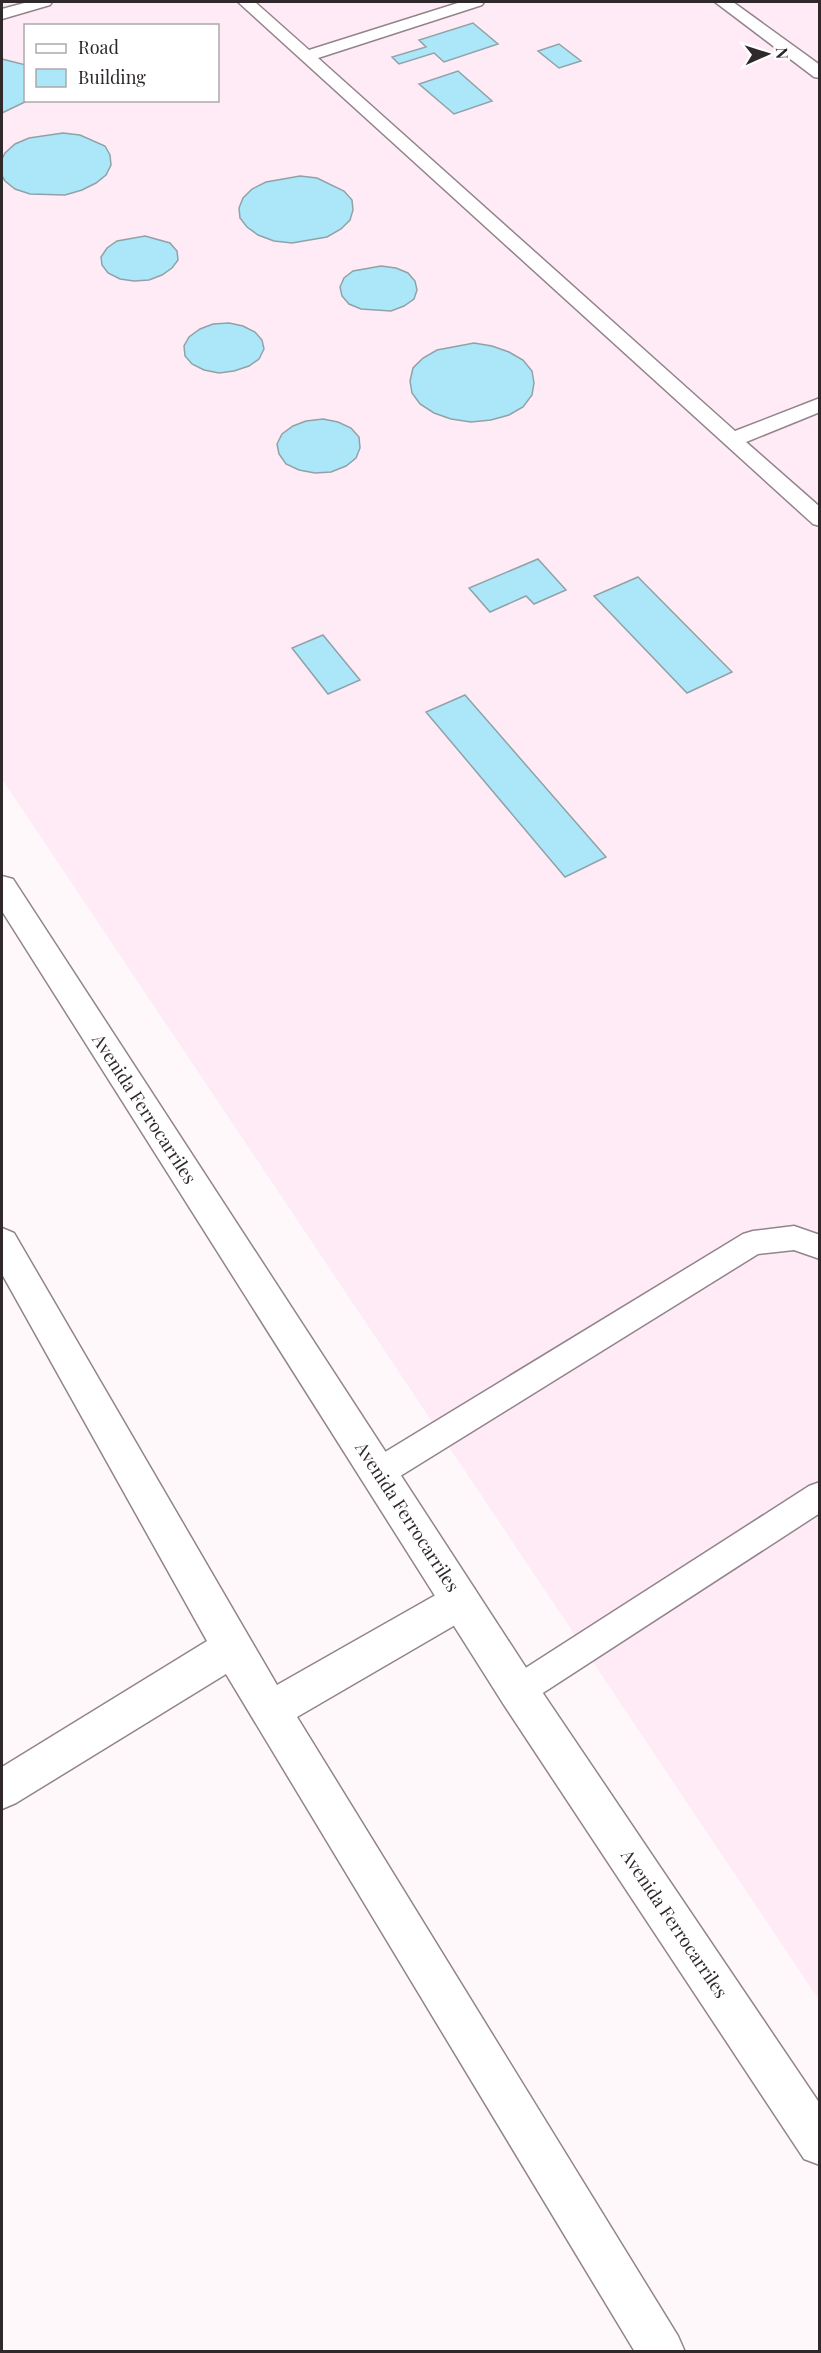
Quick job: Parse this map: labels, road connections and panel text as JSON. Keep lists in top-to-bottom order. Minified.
{"streets":{"street":["Avenida Ferrocarriles"]},"legend":["Road","Building"],"north":"right"}
